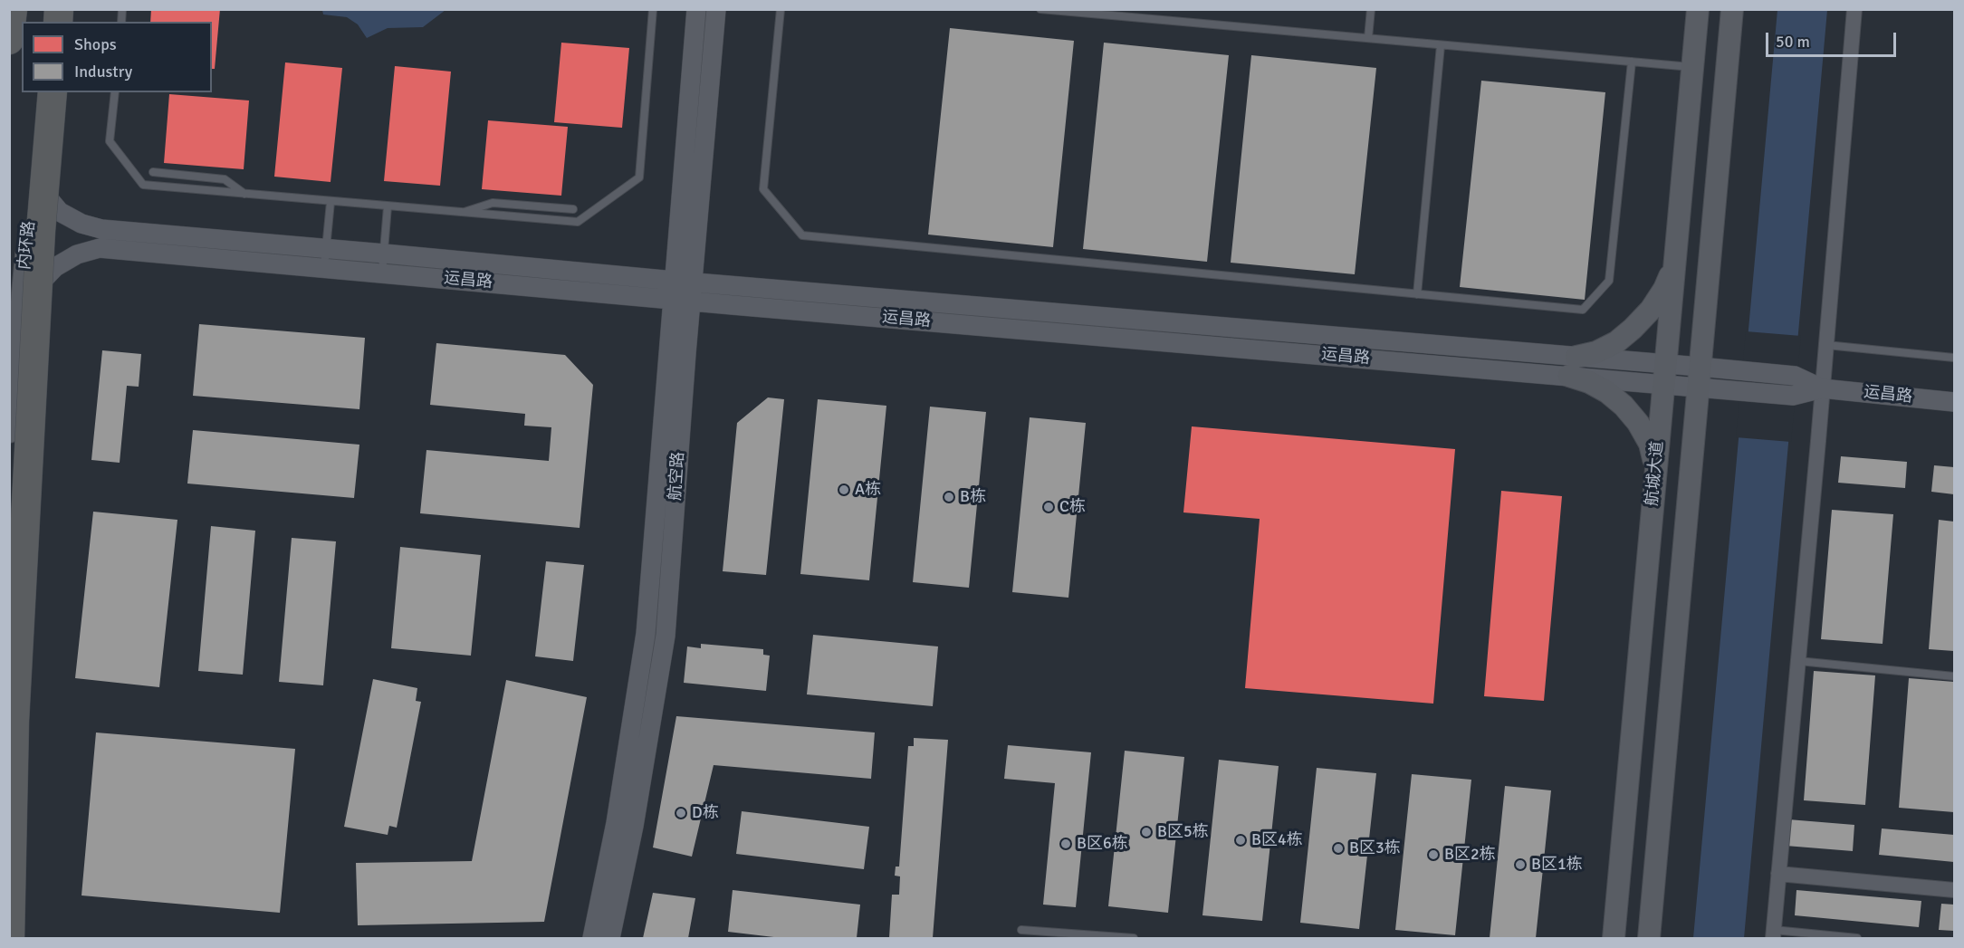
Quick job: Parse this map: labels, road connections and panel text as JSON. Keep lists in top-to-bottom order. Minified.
{"streets":{"main road":["内环路","航城大道"],"street":["运昌路","航空路"]},"crossings":[["内环路","运昌路"],["运昌路","航城大道"],["运昌路","航空路"]],"places":["A栋","B栋","C栋","D栋","B区5栋","B区4栋","B区6栋","B区3栋","B区2栋","B区1栋"],"legend":["Shops","Industry"],"scale_bar":"50 m"}
